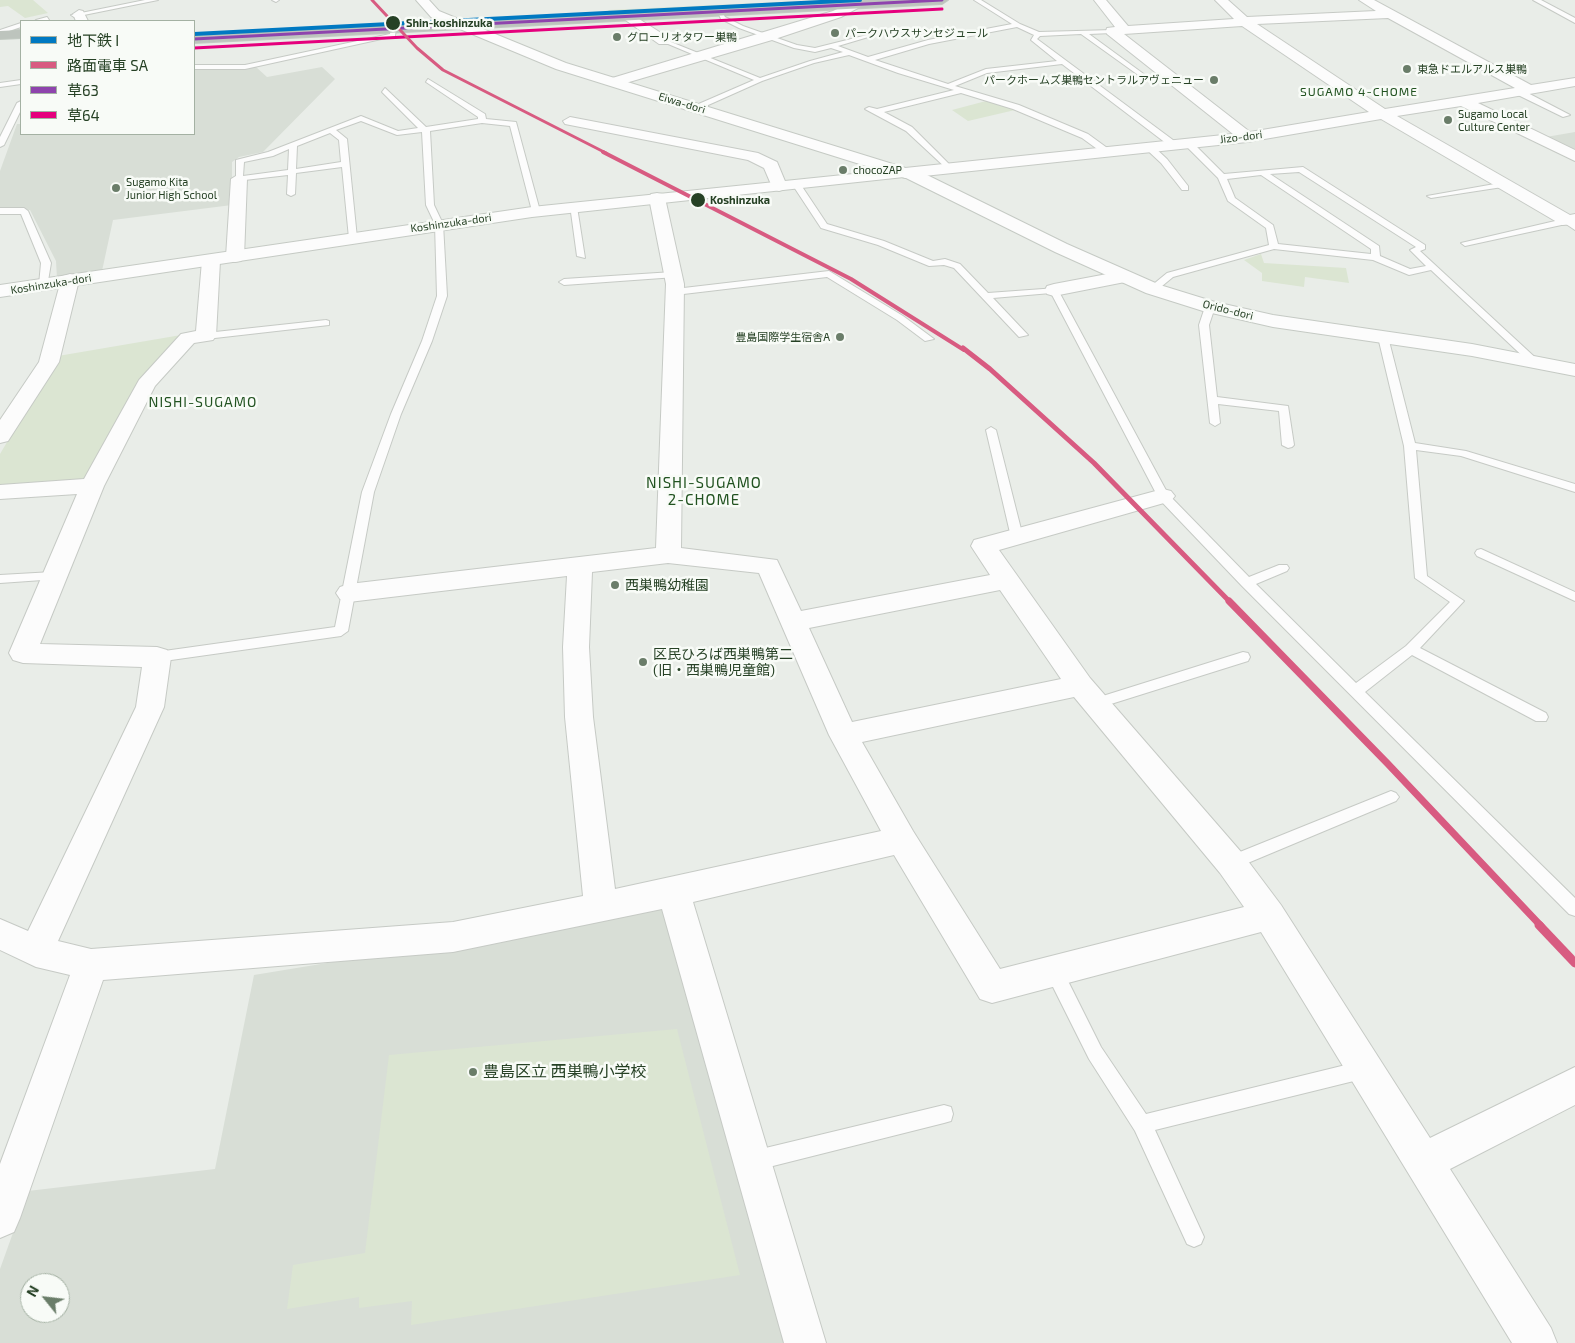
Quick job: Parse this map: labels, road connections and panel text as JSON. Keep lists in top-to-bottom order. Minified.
{"streets":{"street":["Eiwa-dori","Jizo-dori","Koshinzuka-dori","Orido-dori"]},"crossings":[["Eiwa-dori","Jizo-dori"],["Eiwa-dori","Koshinzuka-dori"],["Eiwa-dori","Orido-dori"],["Jizo-dori","Koshinzuka-dori"],["Jizo-dori","Orido-dori"],["Koshinzuka-dori","Orido-dori"]],"districts":["SUGAMO 4-CHOME","NISHI-SUGAMO","NISHI-SUGAMO 2-CHOME"],"places":["Shin-koshinzuka","パークハウスサンセジュール","グローリオタワー巣鴨","東急ドエルアルス巣鴨","パークホームズ巣鴨セントラルアヴェニュー","Sugamo Local Culture Center","chocoZAP","Sugamo Kita Junior High School","Koshinzuka","豊島国際学生宿舎A","西巣鴨幼稚園","区民ひろば西巣鴨第二 (旧・西巣鴨児童館)","豊島区立 西巣鴨小学校"],"lines":["metro line I","tram line SA","transit line 草63","transit line 草64"],"legend":["地下鉄 I","路面電車 SA","草63","草64"],"north":"top left"}
